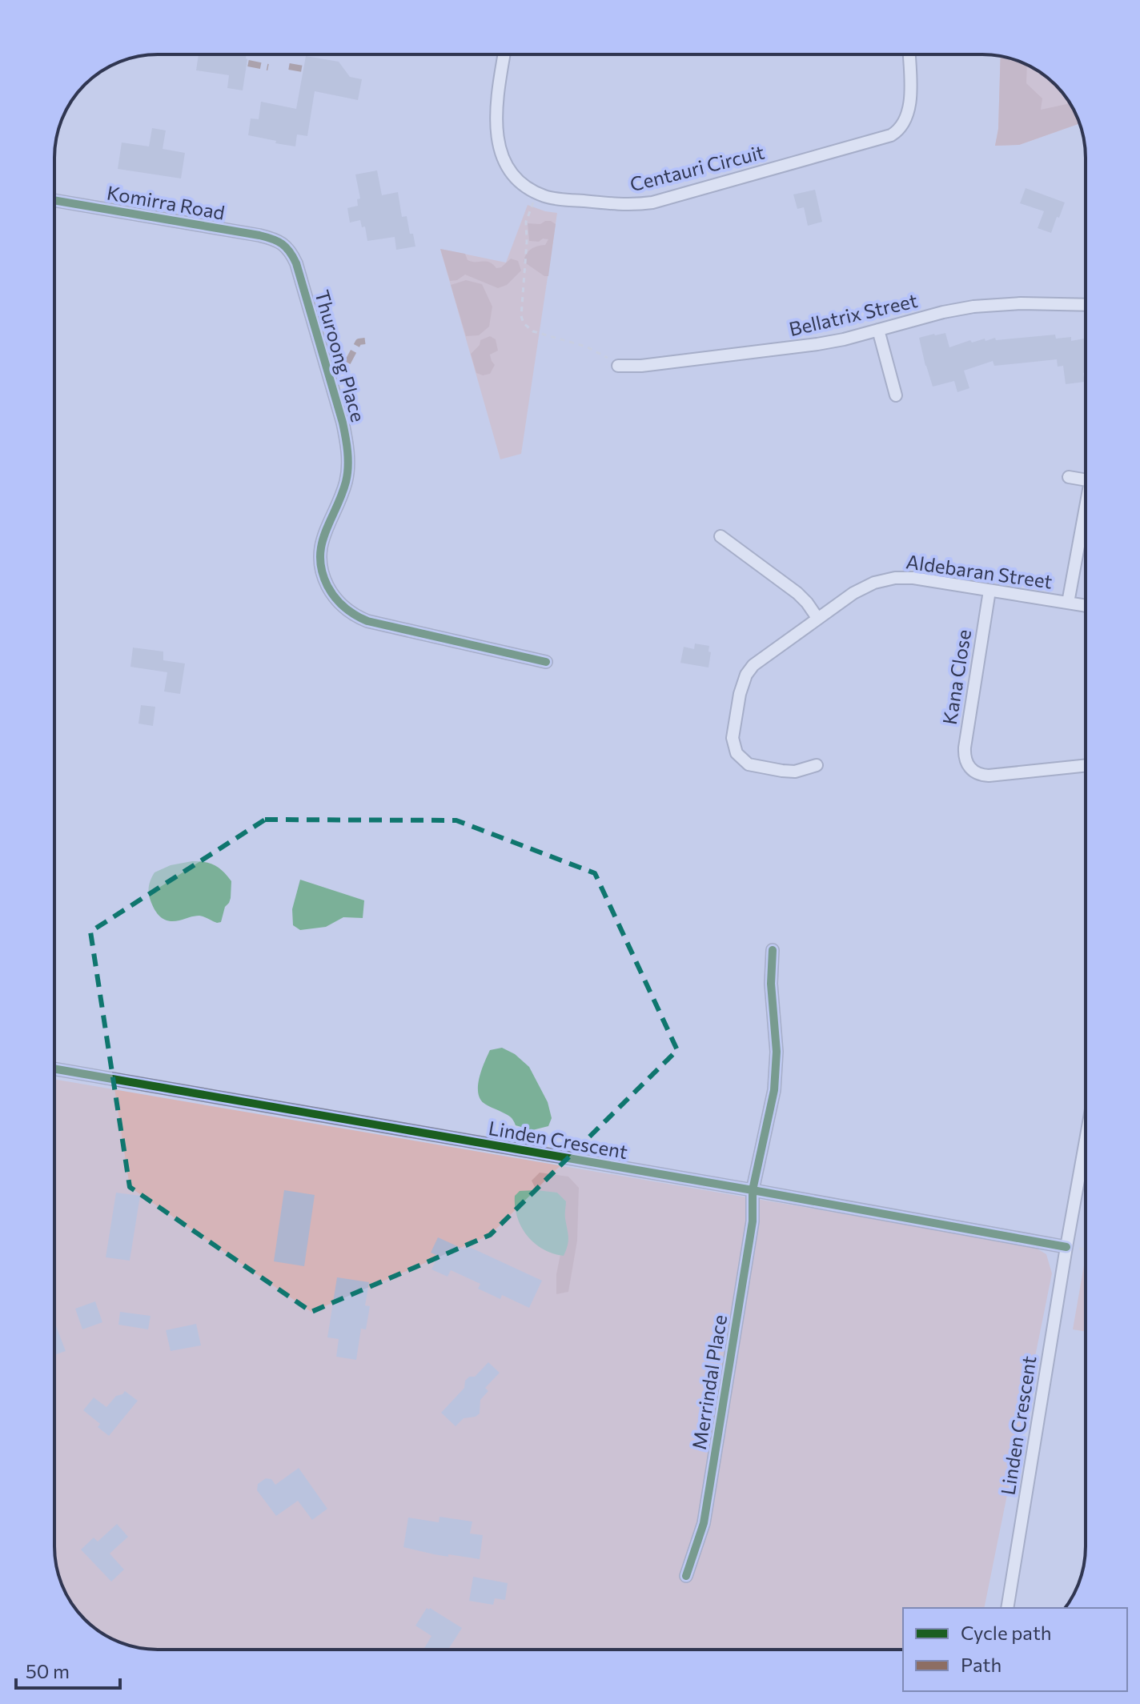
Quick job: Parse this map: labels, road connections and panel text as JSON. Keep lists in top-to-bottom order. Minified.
{"streets":{"street":["Centauri Circuit","Komirra Road","Bellatrix Street","Thuroong Place","Aldebaran Street","Kana Close","Linden Crescent","Merrindal Place"]},"crossings":[["Komirra Road","Thuroong Place"],["Aldebaran Street","Kana Close"],["Linden Crescent","Merrindal Place"]],"legend":["Cycle path","Path"],"scale_bar":"50 m"}
